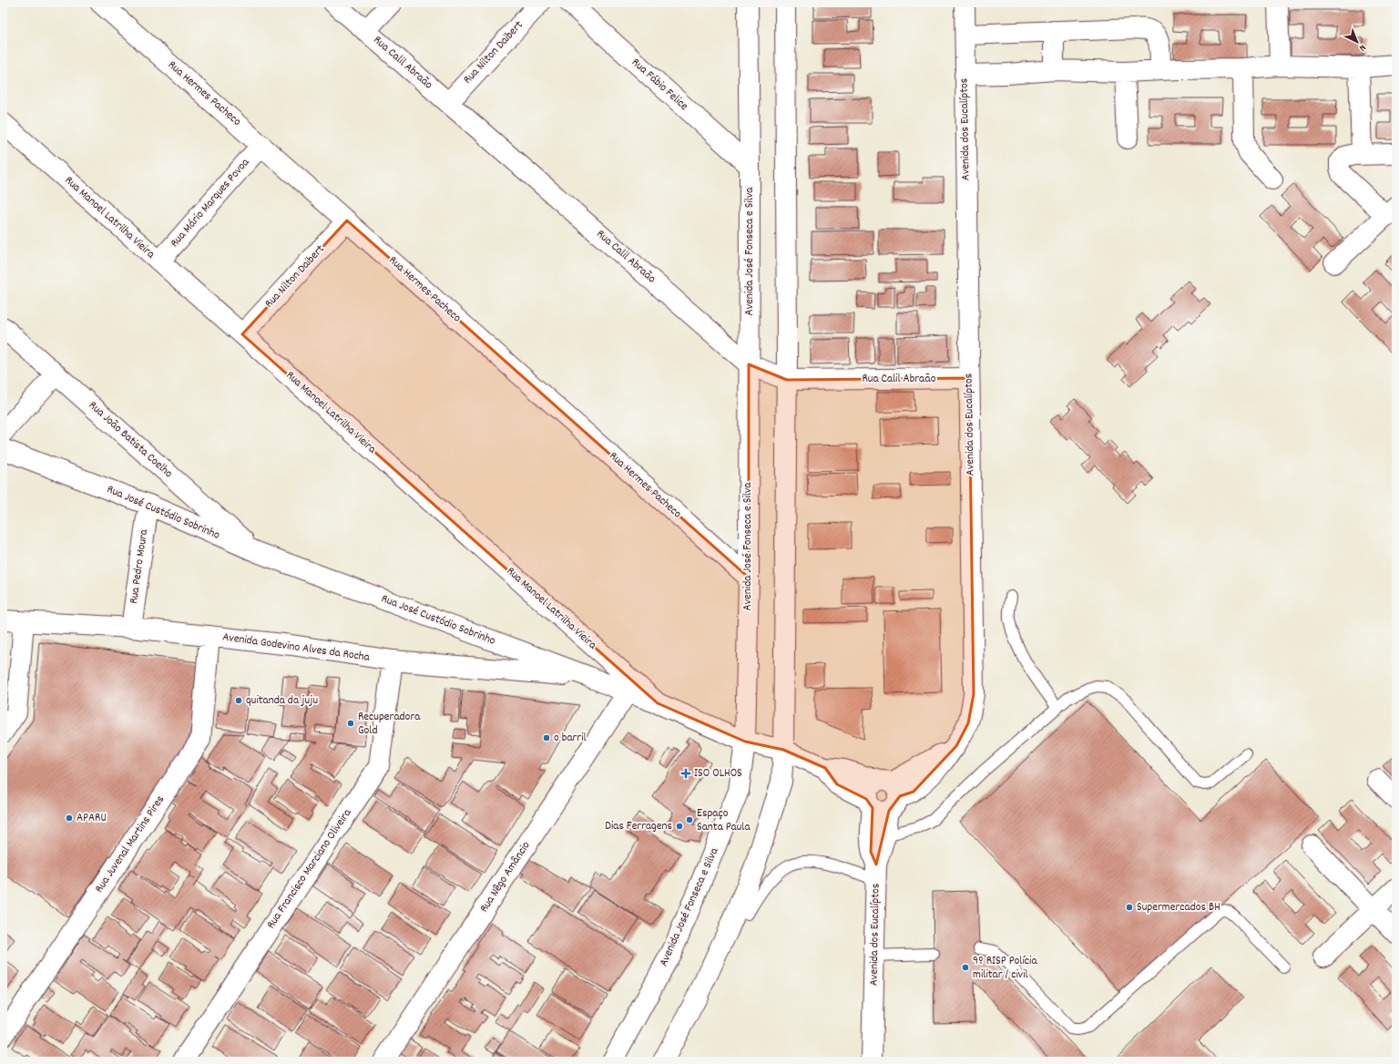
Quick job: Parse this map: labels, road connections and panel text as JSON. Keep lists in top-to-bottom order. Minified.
{"streets":{"street":["Rua Nilton Daibert","Rua Calil Abraão","Rua Fábio Felice","Rua Hermes Pacheco","Avenida dos Eucalíptos","Rua Mário Marques Povoa","Rua Manoel Latrilha Vieira","Avenida José Fonseca e Silva","Rua João Batista Coelho","Rua José Custódio Sobrinho","Rua Pedro Moura","Avenida Godevino Alves da Rocha","Rua Juvenal Martins Pires","Rua Francisco Marciano Oliveira","Rua Nêgo Amâncio"]},"crossings":[["Rua Nilton Daibert","Rua Calil Abraão"],["Rua Nilton Daibert","Rua Hermes Pacheco"],["Rua Nilton Daibert","Rua Manoel Latrilha Vieira"],["Rua Calil Abraão","Avenida dos Eucalíptos"],["Rua Calil Abraão","Avenida José Fonseca e Silva"],["Rua Fábio Felice","Avenida José Fonseca e Silva"],["Rua Hermes Pacheco","Rua Mário Marques Povoa"],["Rua Hermes Pacheco","Avenida José Fonseca e Silva"],["Avenida dos Eucalíptos","Rua José Custódio Sobrinho"],["Rua Mário Marques Povoa","Rua Manoel Latrilha Vieira"],["Rua Manoel Latrilha Vieira","Rua José Custódio Sobrinho"],["Avenida José Fonseca e Silva","Rua José Custódio Sobrinho"],["Rua João Batista Coelho","Rua José Custódio Sobrinho"],["Rua José Custódio Sobrinho","Rua Pedro Moura"],["Rua José Custódio Sobrinho","Avenida Godevino Alves da Rocha"],["Rua José Custódio Sobrinho","Rua Nêgo Amâncio"],["Rua Pedro Moura","Avenida Godevino Alves da Rocha"],["Avenida Godevino Alves da Rocha","Rua Juvenal Martins Pires"],["Avenida Godevino Alves da Rocha","Rua Francisco Marciano Oliveira"]],"places":{"other":["quitanda da juju","Recuperadora Gold","o barril","APARU","Espaço Santa Paula","Dias Ferragens","Supermercados BH","9º RISP Polícia militar / civil"],"health":["ISO OLHOS"]},"north":"bottom right"}
